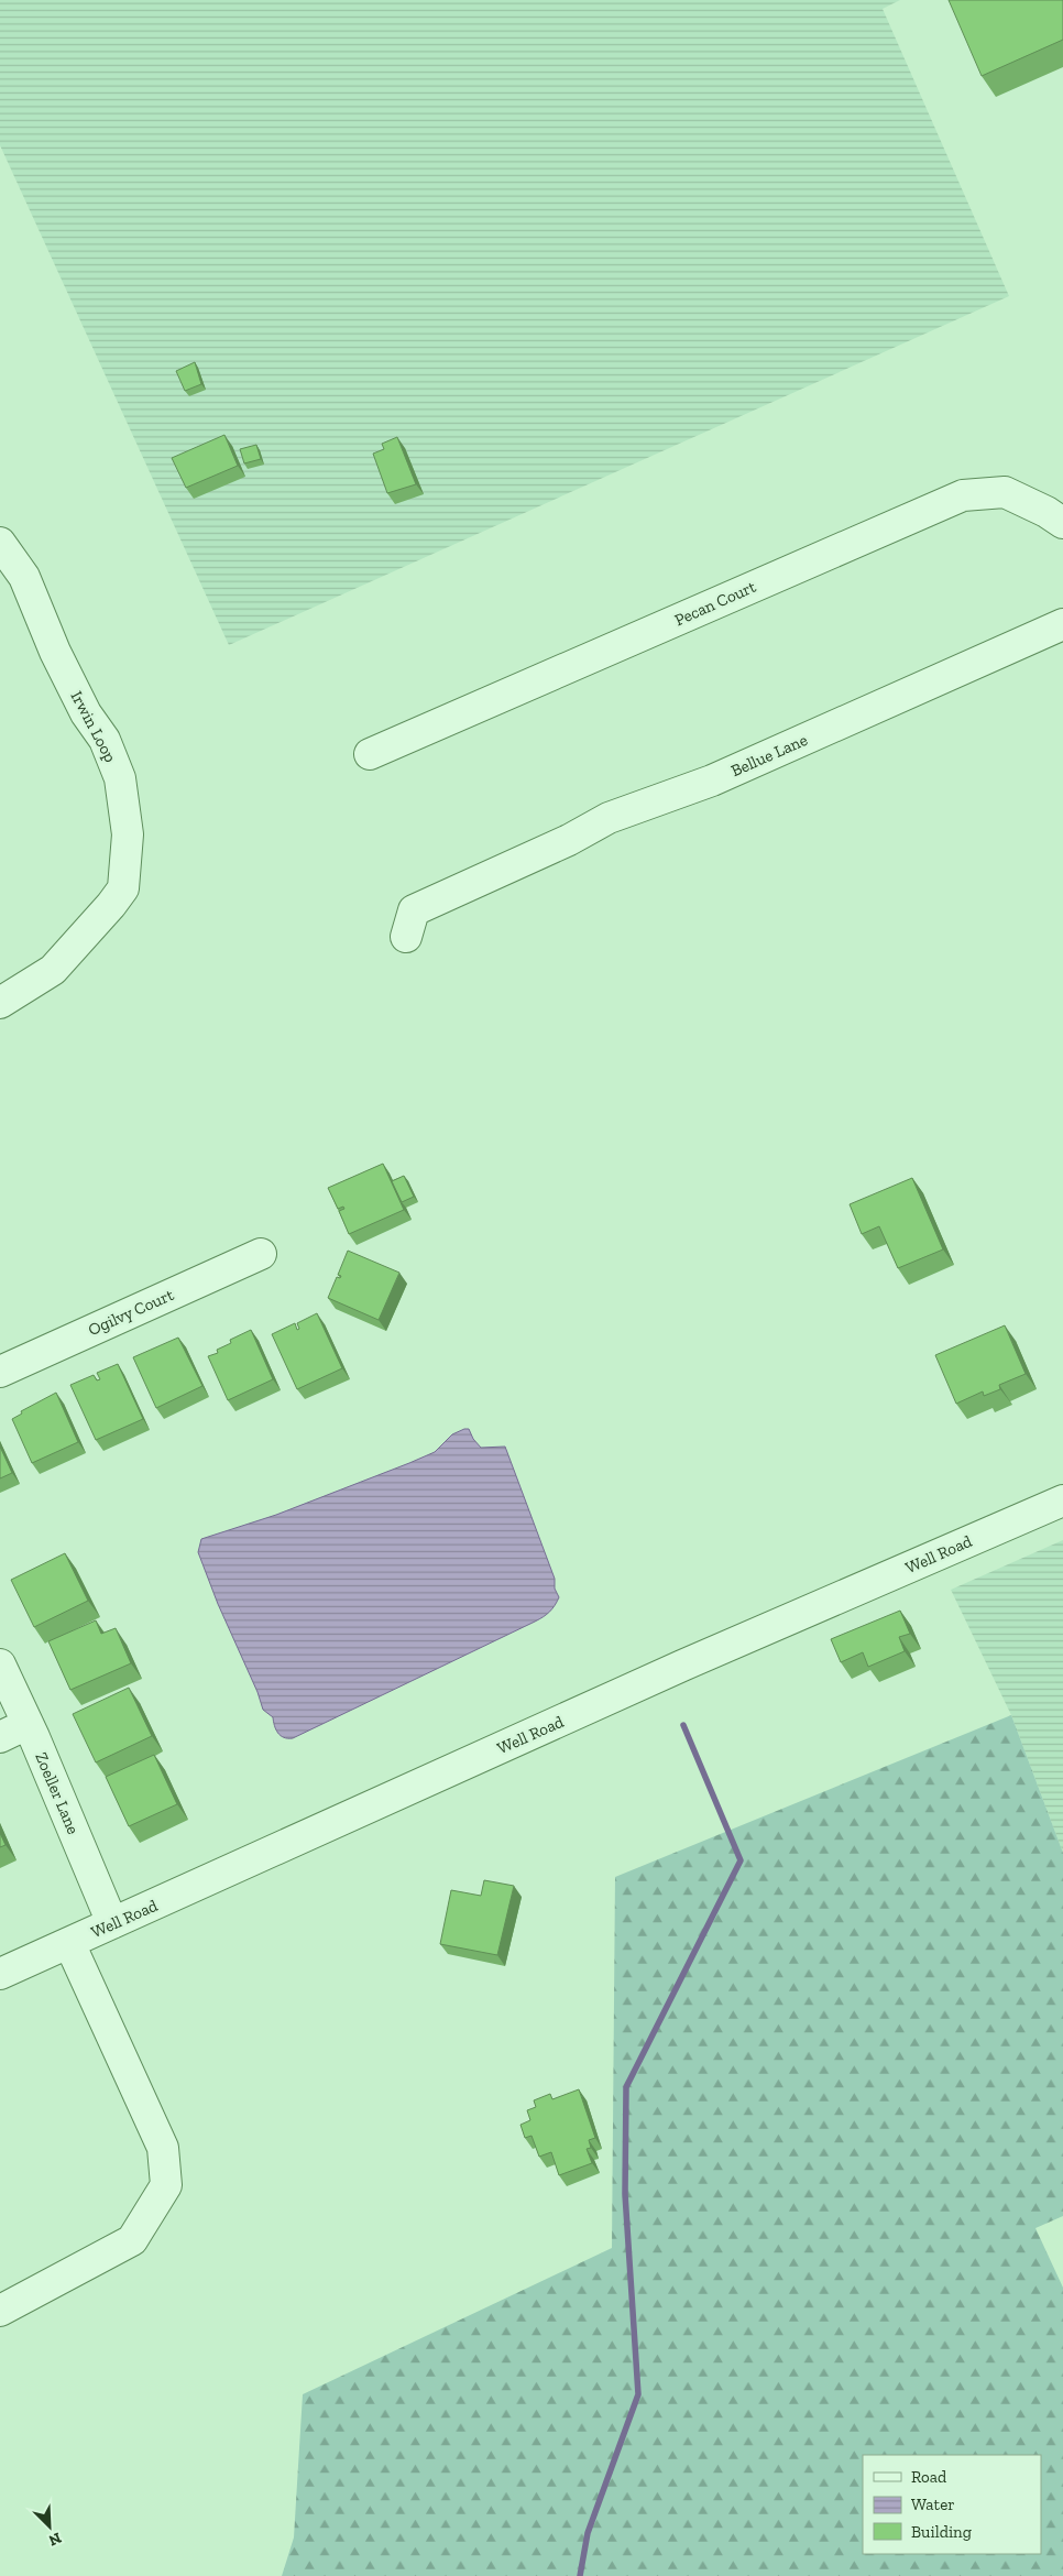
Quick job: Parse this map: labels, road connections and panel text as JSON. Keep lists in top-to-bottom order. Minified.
{"streets":{"street":["Pecan Court","Irwin Loop","Bellue Lane","Ogilvy Court","Well Road","Zoeller Lane"]},"crossings":[["Well Road","Zoeller Lane"]],"legend":["Road","Water","Building"],"north":"bottom right"}
